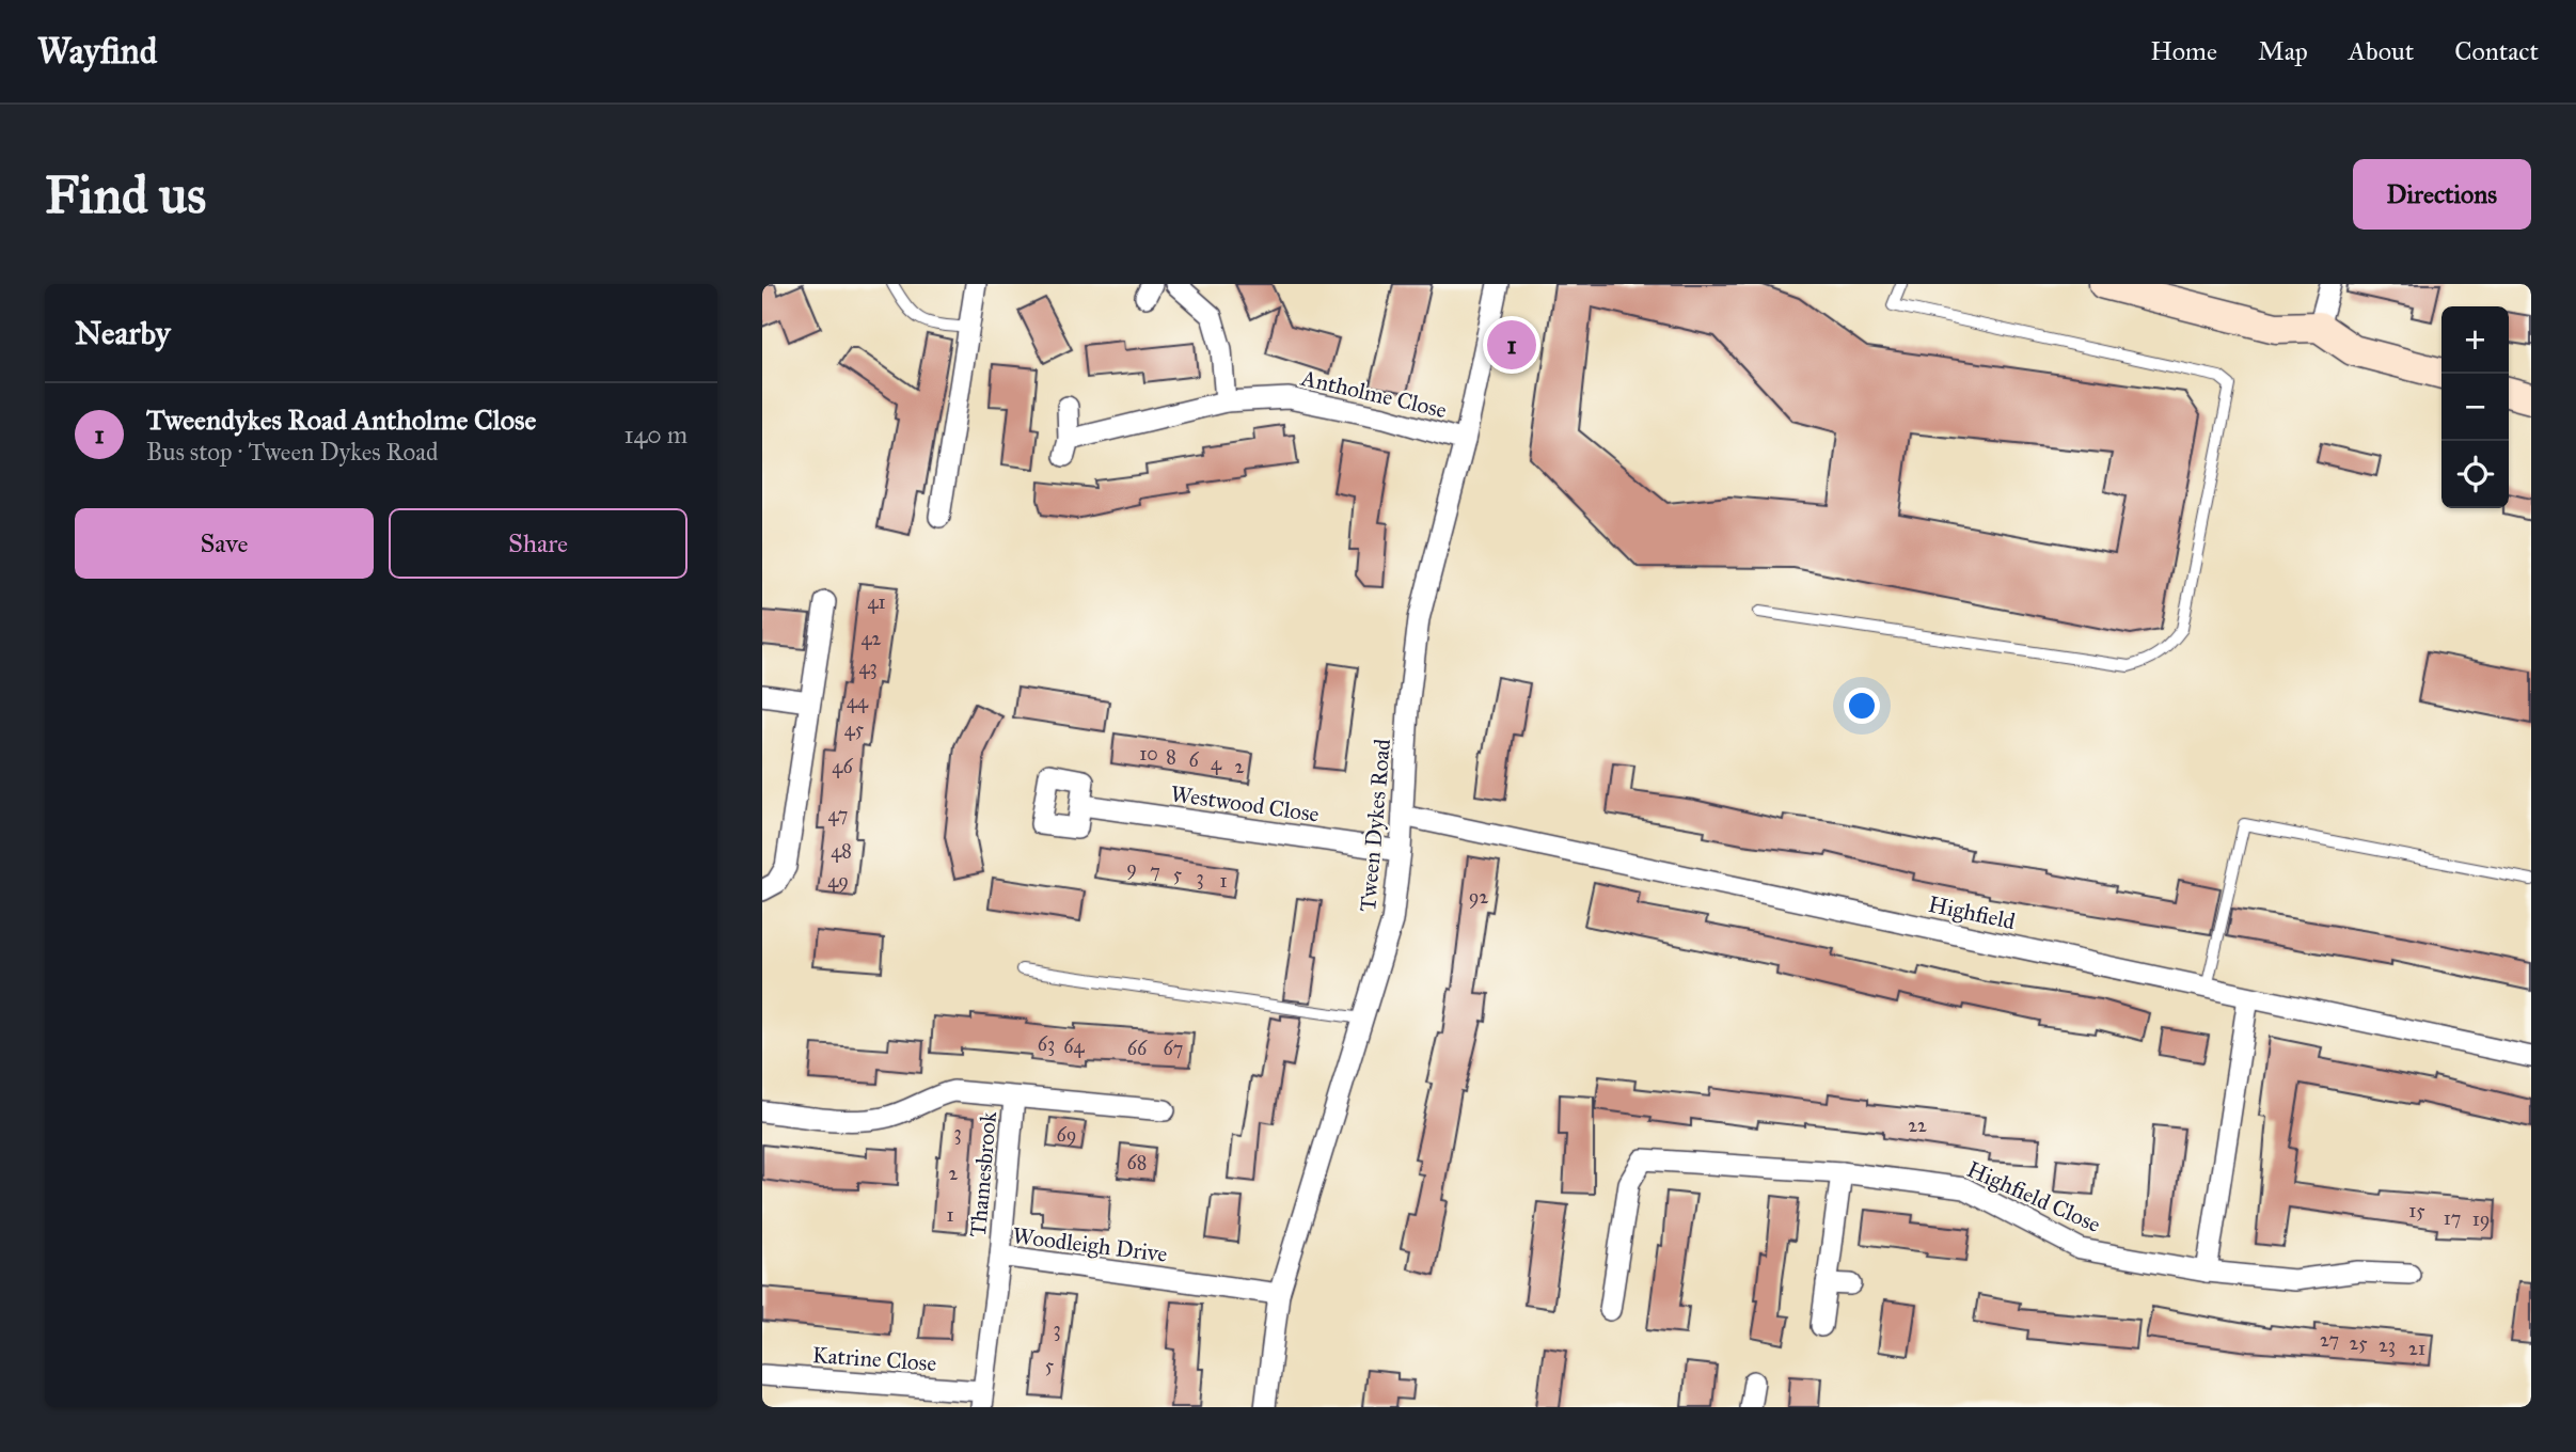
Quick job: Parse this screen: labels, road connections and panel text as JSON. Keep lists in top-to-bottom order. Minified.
{"streets":{"street":["Antholme Close","Westwood Close","Tween Dykes Road","Highfield","Thamesbrook","Highfield Close","Woodleigh Drive","Katrine Close"]},"crossings":[["Antholme Close","Tween Dykes Road"],["Westwood Close","Tween Dykes Road"],["Tween Dykes Road","Highfield"],["Tween Dykes Road","Woodleigh Drive"],["Thamesbrook","Woodleigh Drive"],["Woodleigh Drive","Katrine Close"]],"house_numbers":["41","42","43","44","45","10","8","6","4","46","2","47","48","9","7","5","3","49","1","92","63","64","66","67","22","3","69","68","2","15","1","17","19","3","27","25","23","21","5"],"page":{"header":"Wayfind","nav":["Home","Map","About","Contact"],"buttons":["Directions",["Save","Share"]],"title":"Find us","heading":"Nearby","map_buttons":["+","−"],"pins":"1","list":[{"mark":"1","name":"Tweendykes Road Antholme Close","note":"Bus stop · Tween Dykes Road","value":"140 m"}]}}
